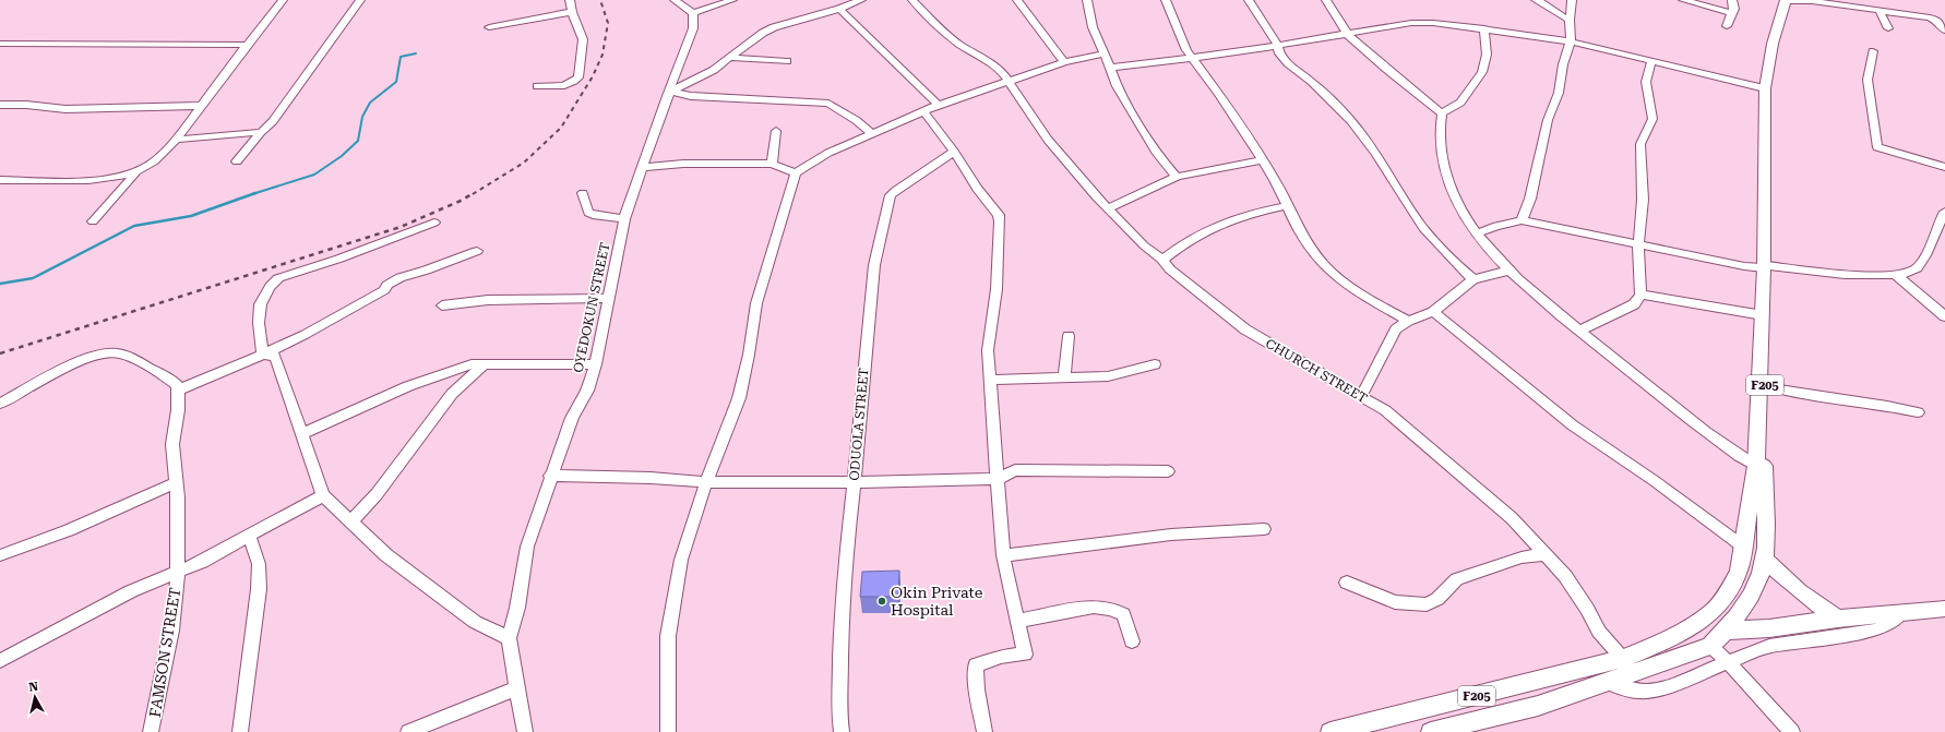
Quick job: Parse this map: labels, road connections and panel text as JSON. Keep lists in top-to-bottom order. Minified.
{"streets":{"main road":["F205"],"street":["OYEDOKUN STREET","CHURCH STREET","ODUOLA STREET","FAMSON STREET"]},"crossings":[["CHURCH STREET","F205"]],"places":["Okin Private Hospital"],"north":"top"}
